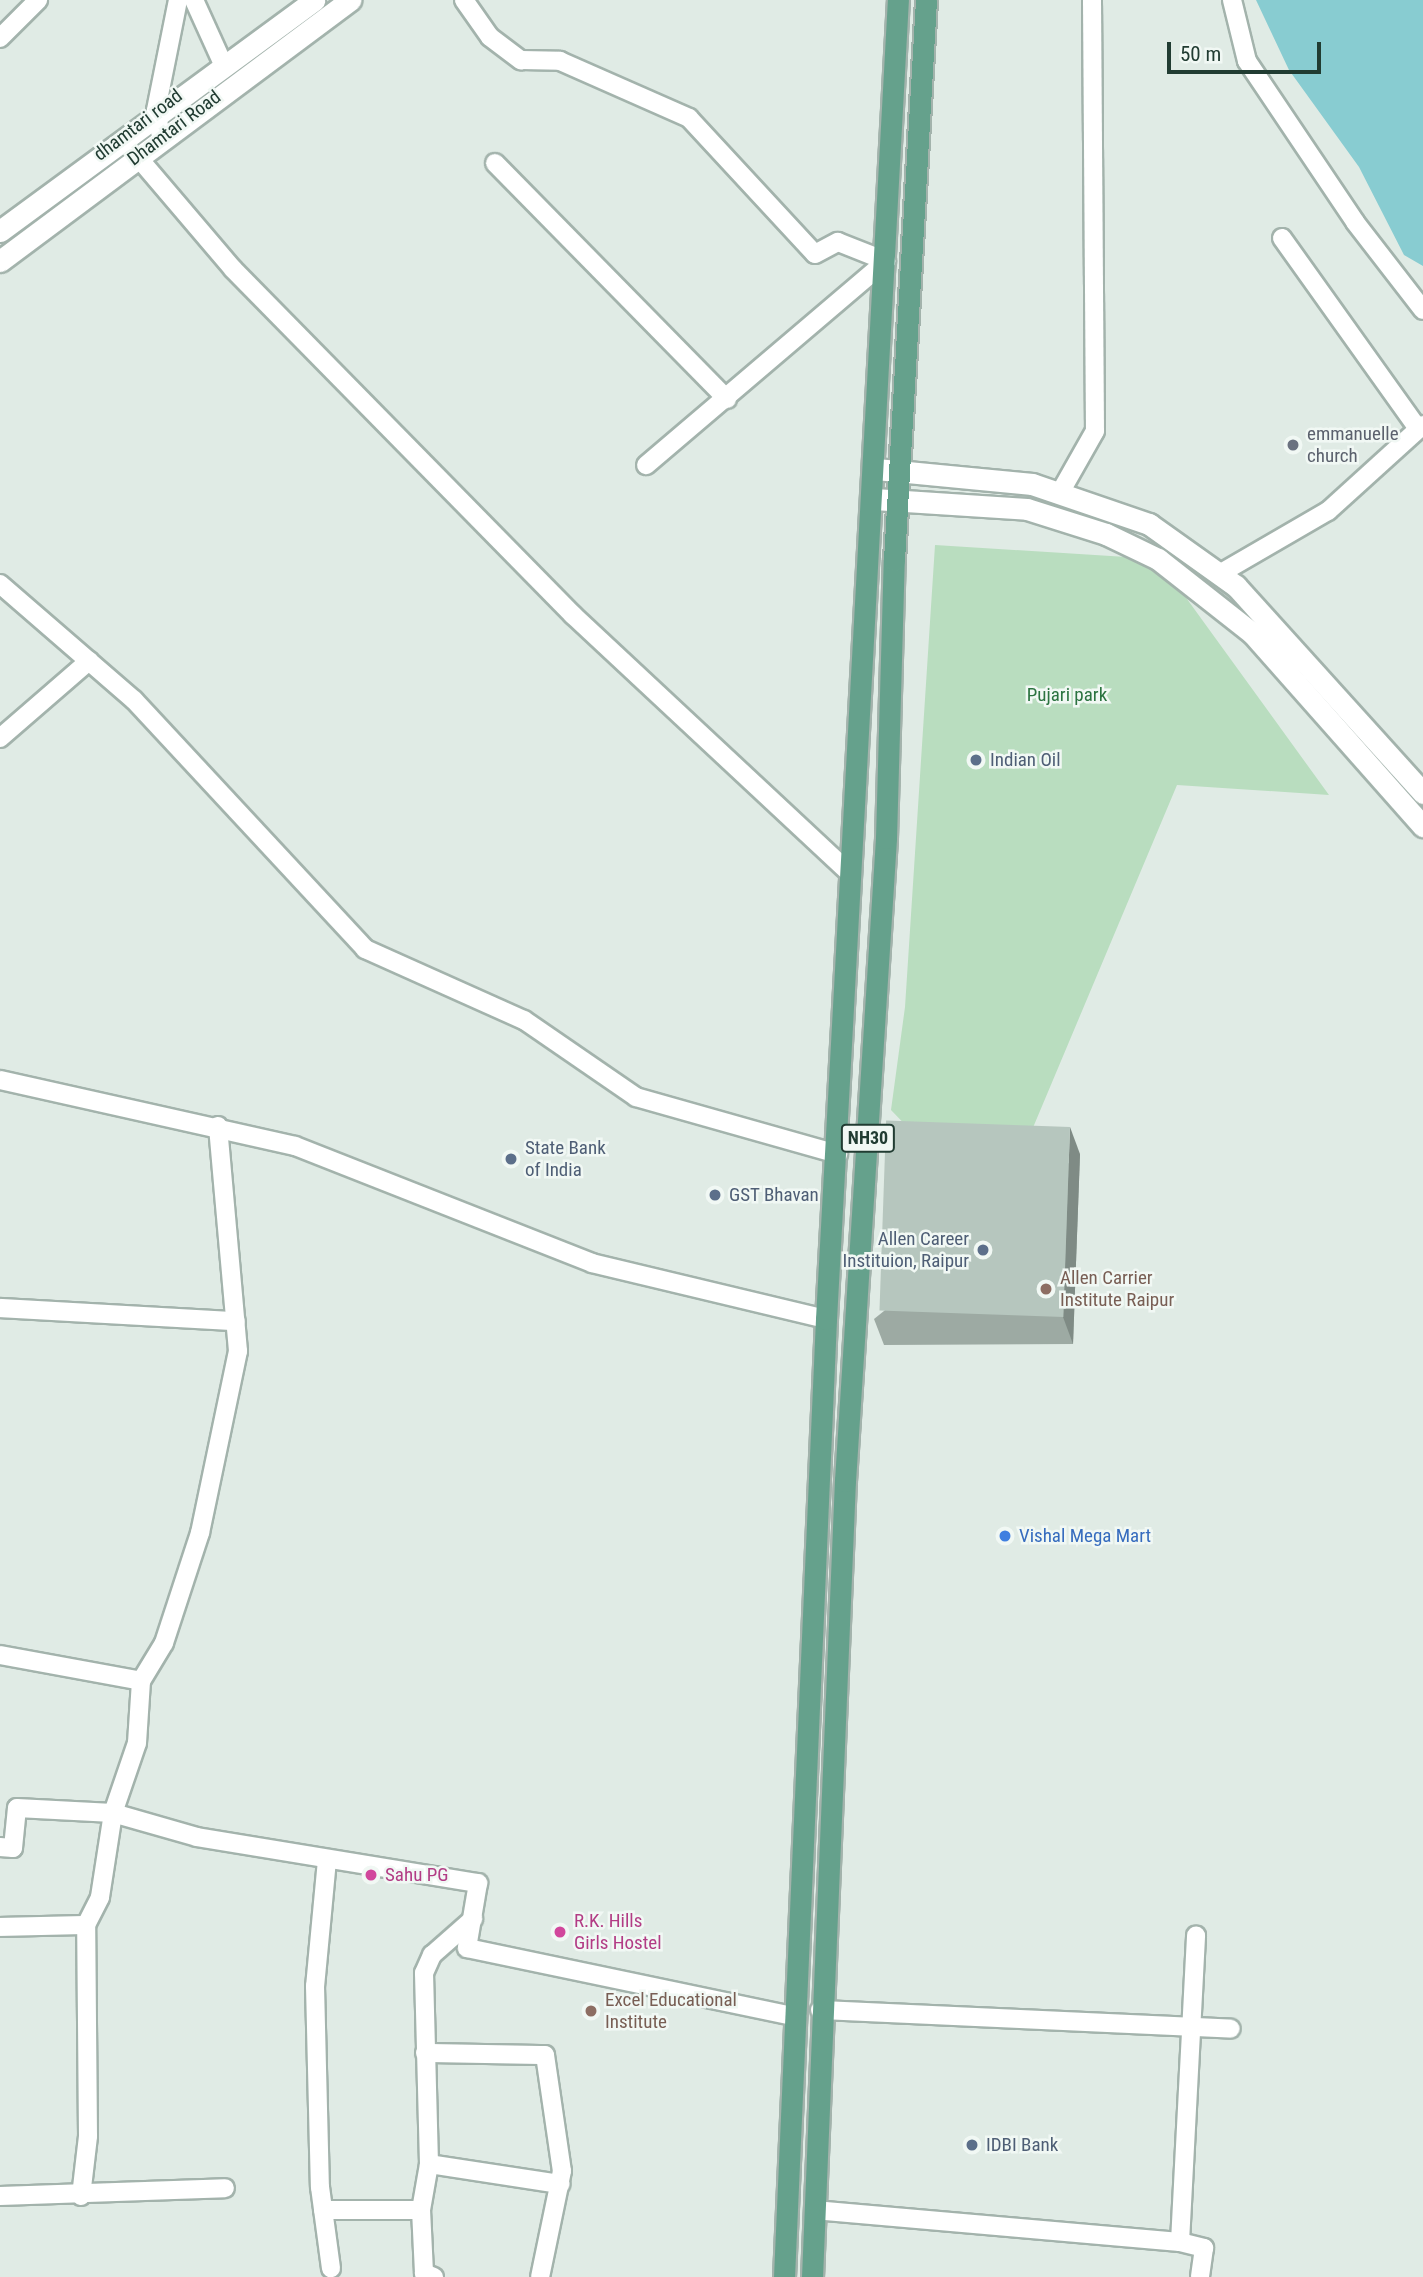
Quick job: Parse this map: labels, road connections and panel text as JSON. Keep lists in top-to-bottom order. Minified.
{"streets":{"main road":["NH30"],"street":["dhamtari road","Dhamtari Road"]},"parks":["Pujari park"],"places":["emmanuelle church","Indian Oil","State Bank of India","GST Bhavan","Allen Career Instituion, Raipur","Allen Carrier Institute Raipur","Vishal Mega Mart","Sahu PG","R.K. Hills Girls Hostel","Excel Educational Institute","IDBI Bank"],"scale_bar":"50 m"}
